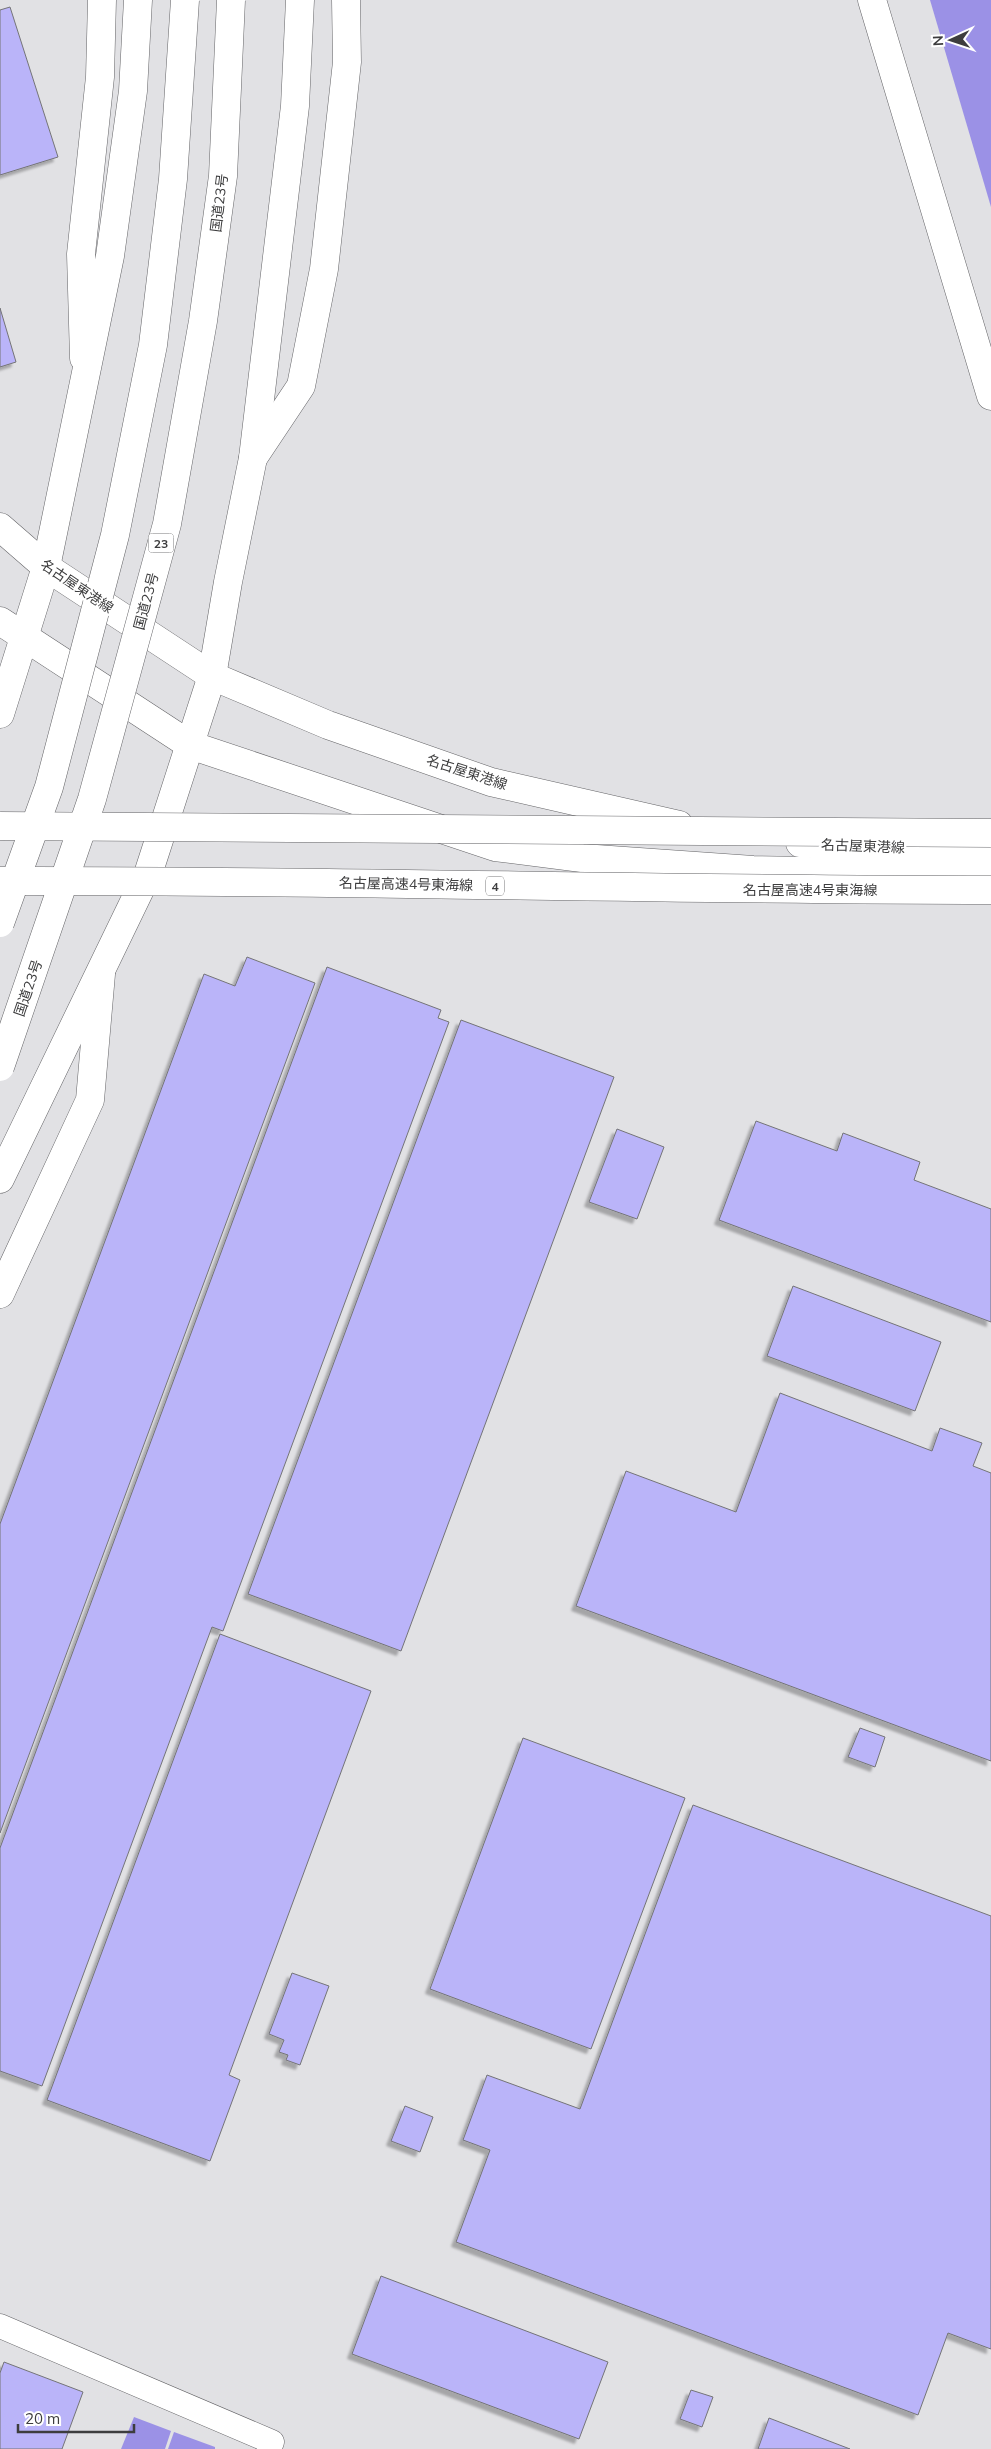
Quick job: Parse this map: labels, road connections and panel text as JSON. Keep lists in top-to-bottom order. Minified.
{"streets":{"main road":["国道23号","23","名古屋東港線","名古屋高速4号東海線","4"]},"scale_bar":"20 m","north":"left"}
